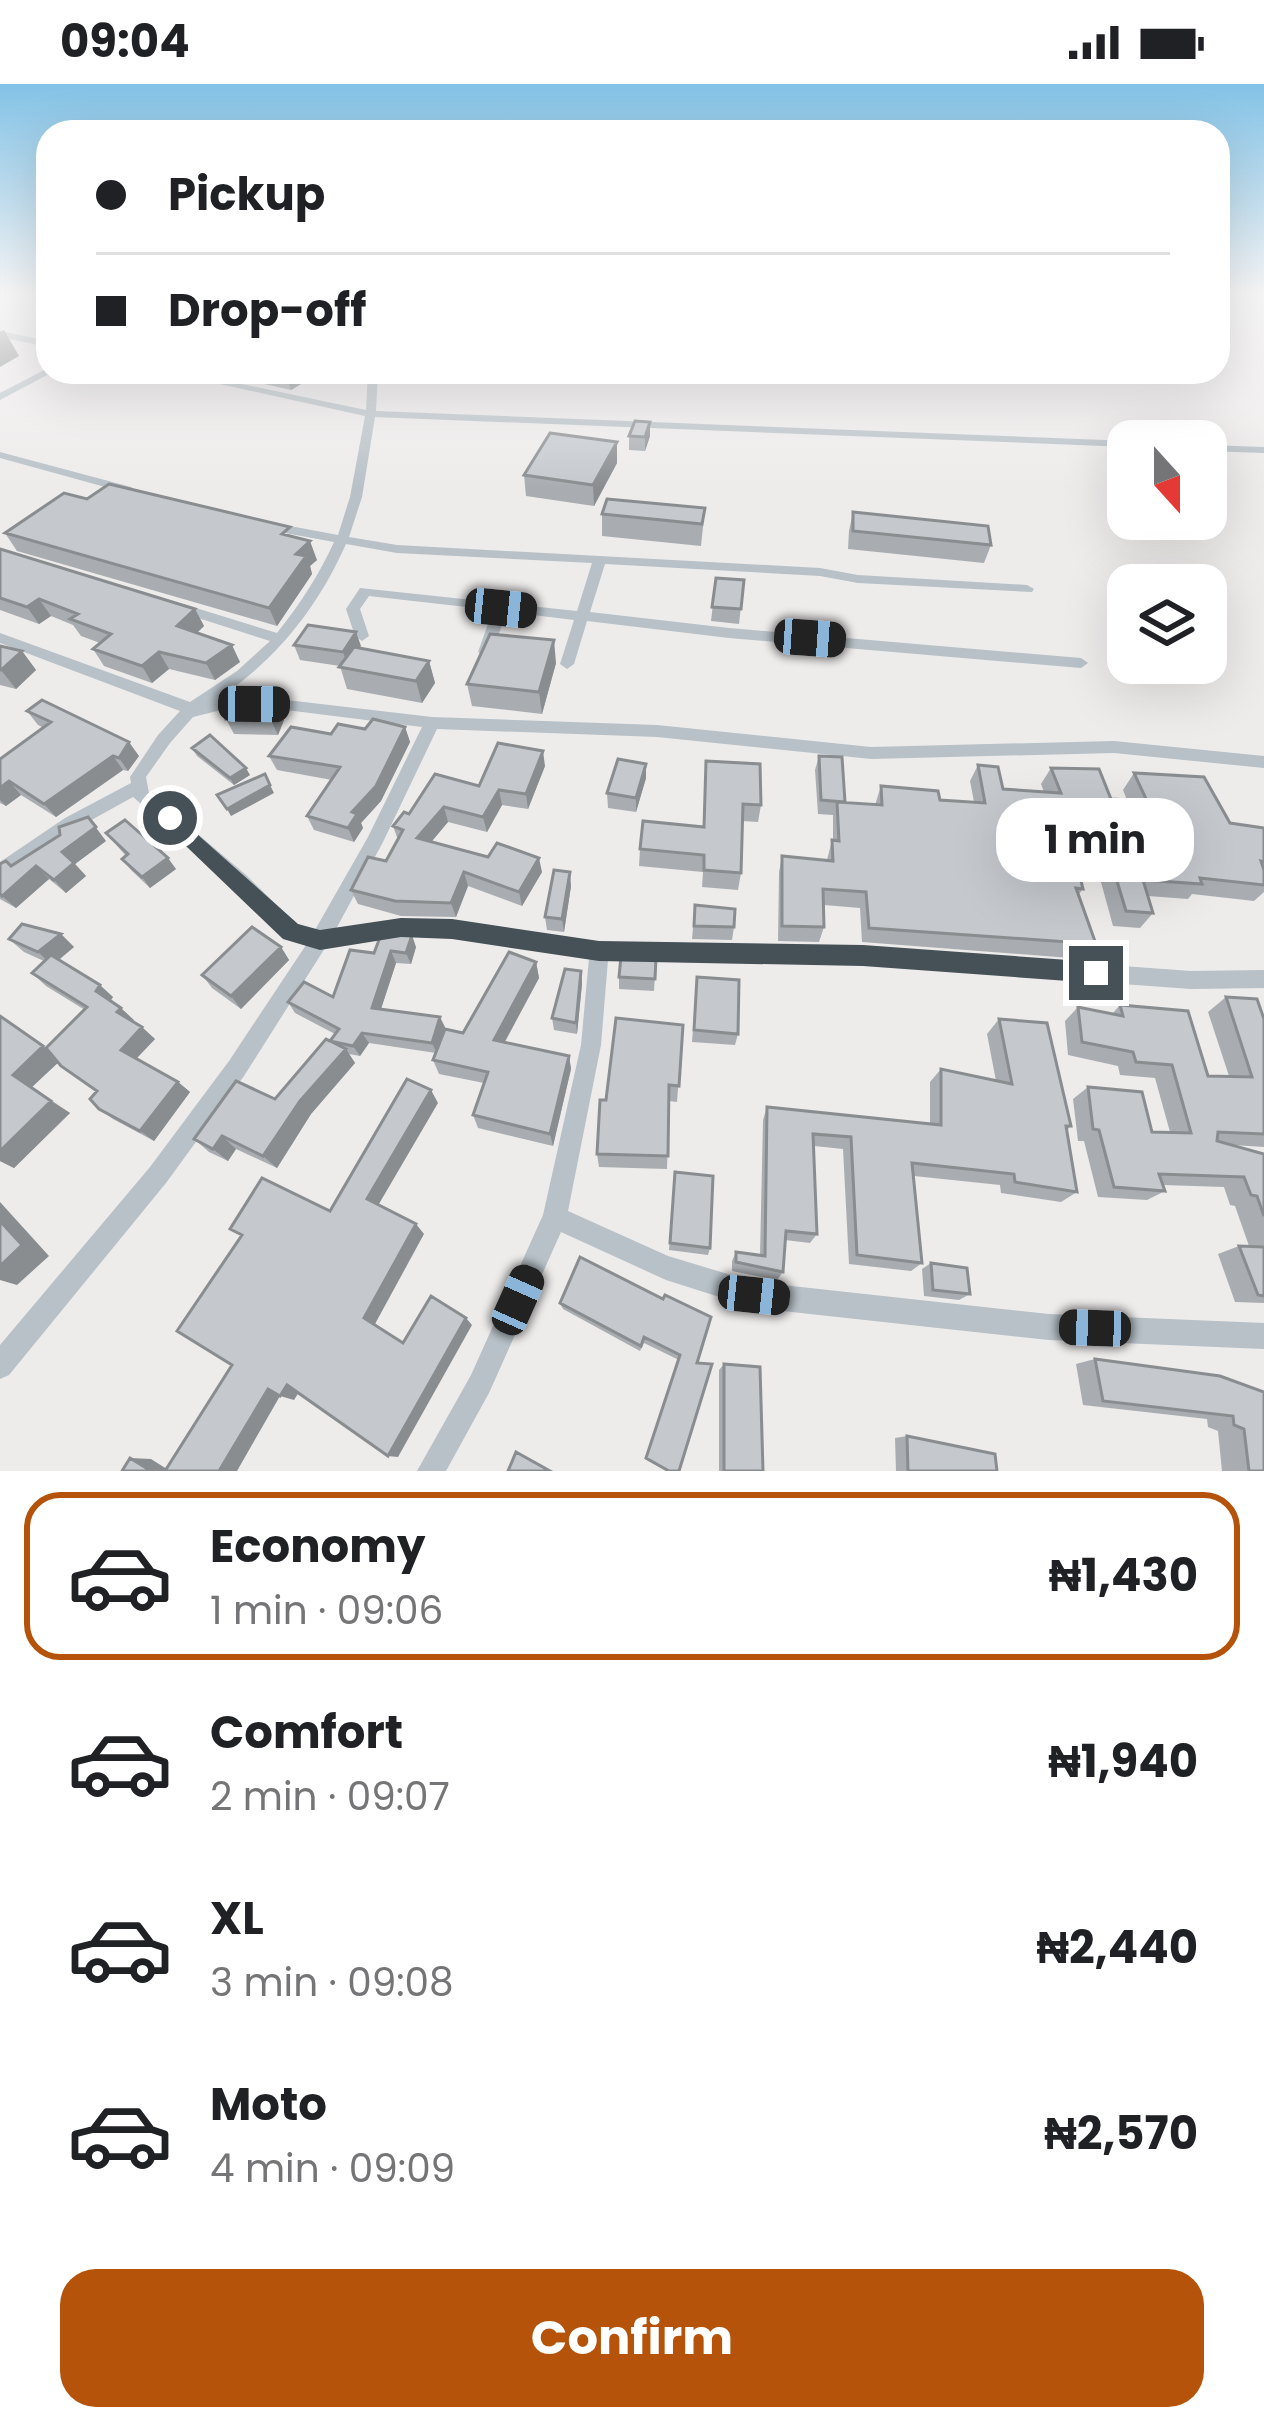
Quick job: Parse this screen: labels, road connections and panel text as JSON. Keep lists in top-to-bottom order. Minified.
{"north":"bottom","page":{"status":"09:04","banner":["Pickup","Drop-off"],"bubble":"1 min","list":[{"name":"Economy","note":"1 min · 09:06","value":"₦1,430"},{"name":"Comfort","note":"2 min · 09:07","value":"₦1,940"},{"name":"XL","note":"3 min · 09:08","value":"₦2,440"},{"name":"Moto","note":"4 min · 09:09","value":"₦2,570"}],"buttons":"Confirm"}}
